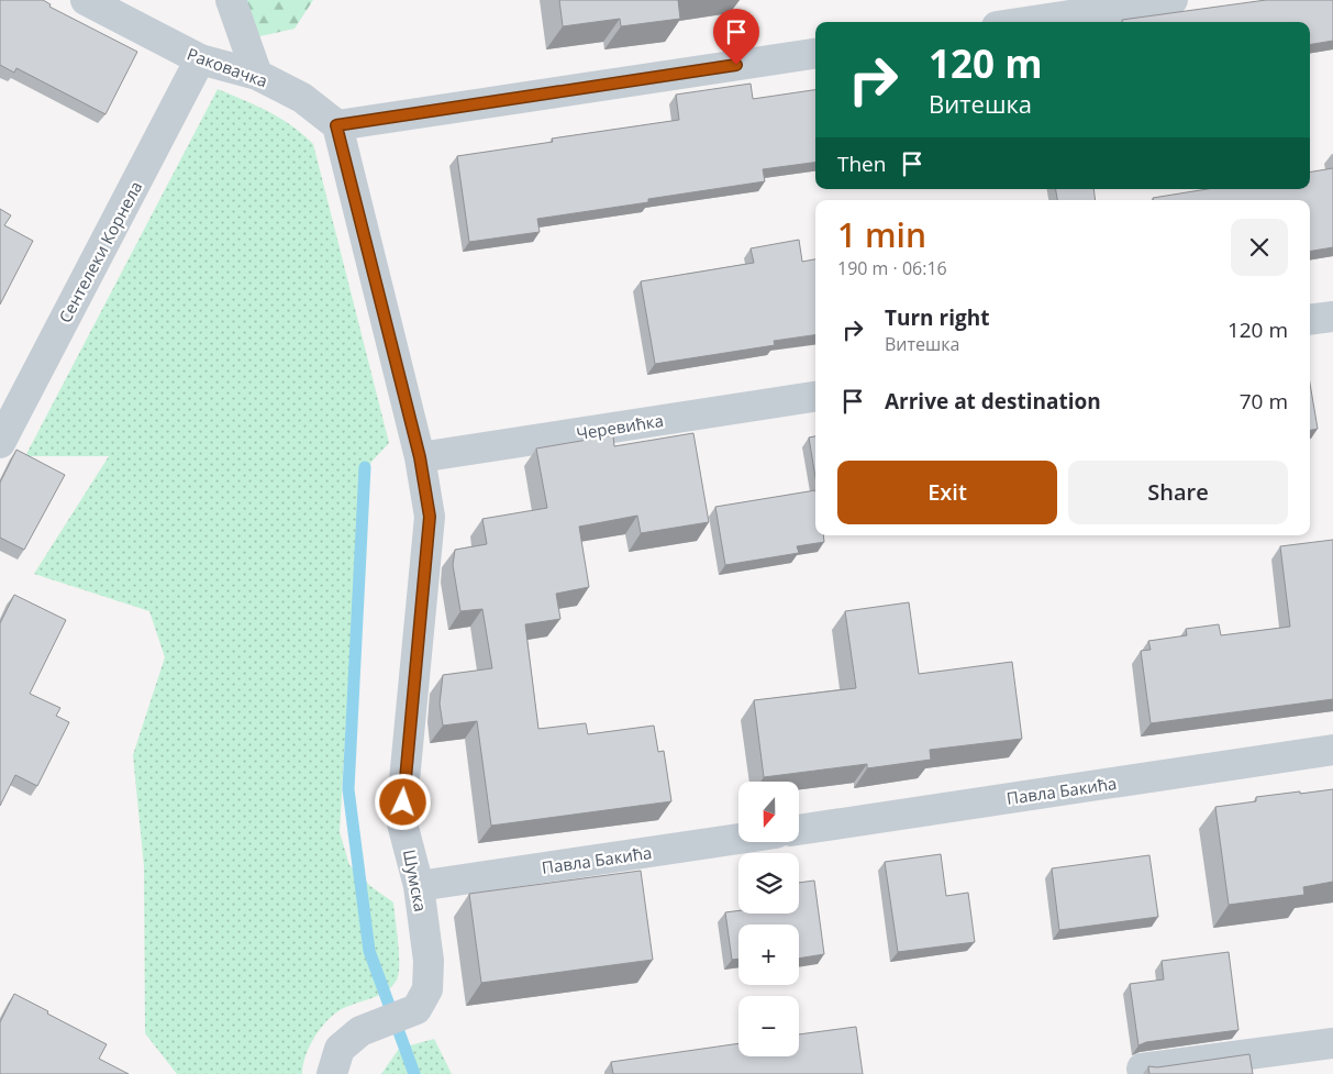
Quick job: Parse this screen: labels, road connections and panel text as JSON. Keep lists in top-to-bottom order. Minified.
{"streets":{"street":["Раковачка","Сентелеки Корнела","Черевићка","Павла Бакића","Шумска"]},"crossings":[["Раковачка","Сентелеки Корнела"],["Раковачка","Шумска"],["Черевићка","Шумска"],["Павла Бакића","Шумска"]],"north":"bottom","page":{"turn":["120 m","Витешка"],"then":"Then","heading":["1 min","190 m · 06:16"],"list":[{"name":"Turn right","note":"Витешка","value":"120 m"},{"name":"Arrive at destination","value":"70 m"}],"buttons":["Exit","Share"],"map_buttons":["+","−"]}}
